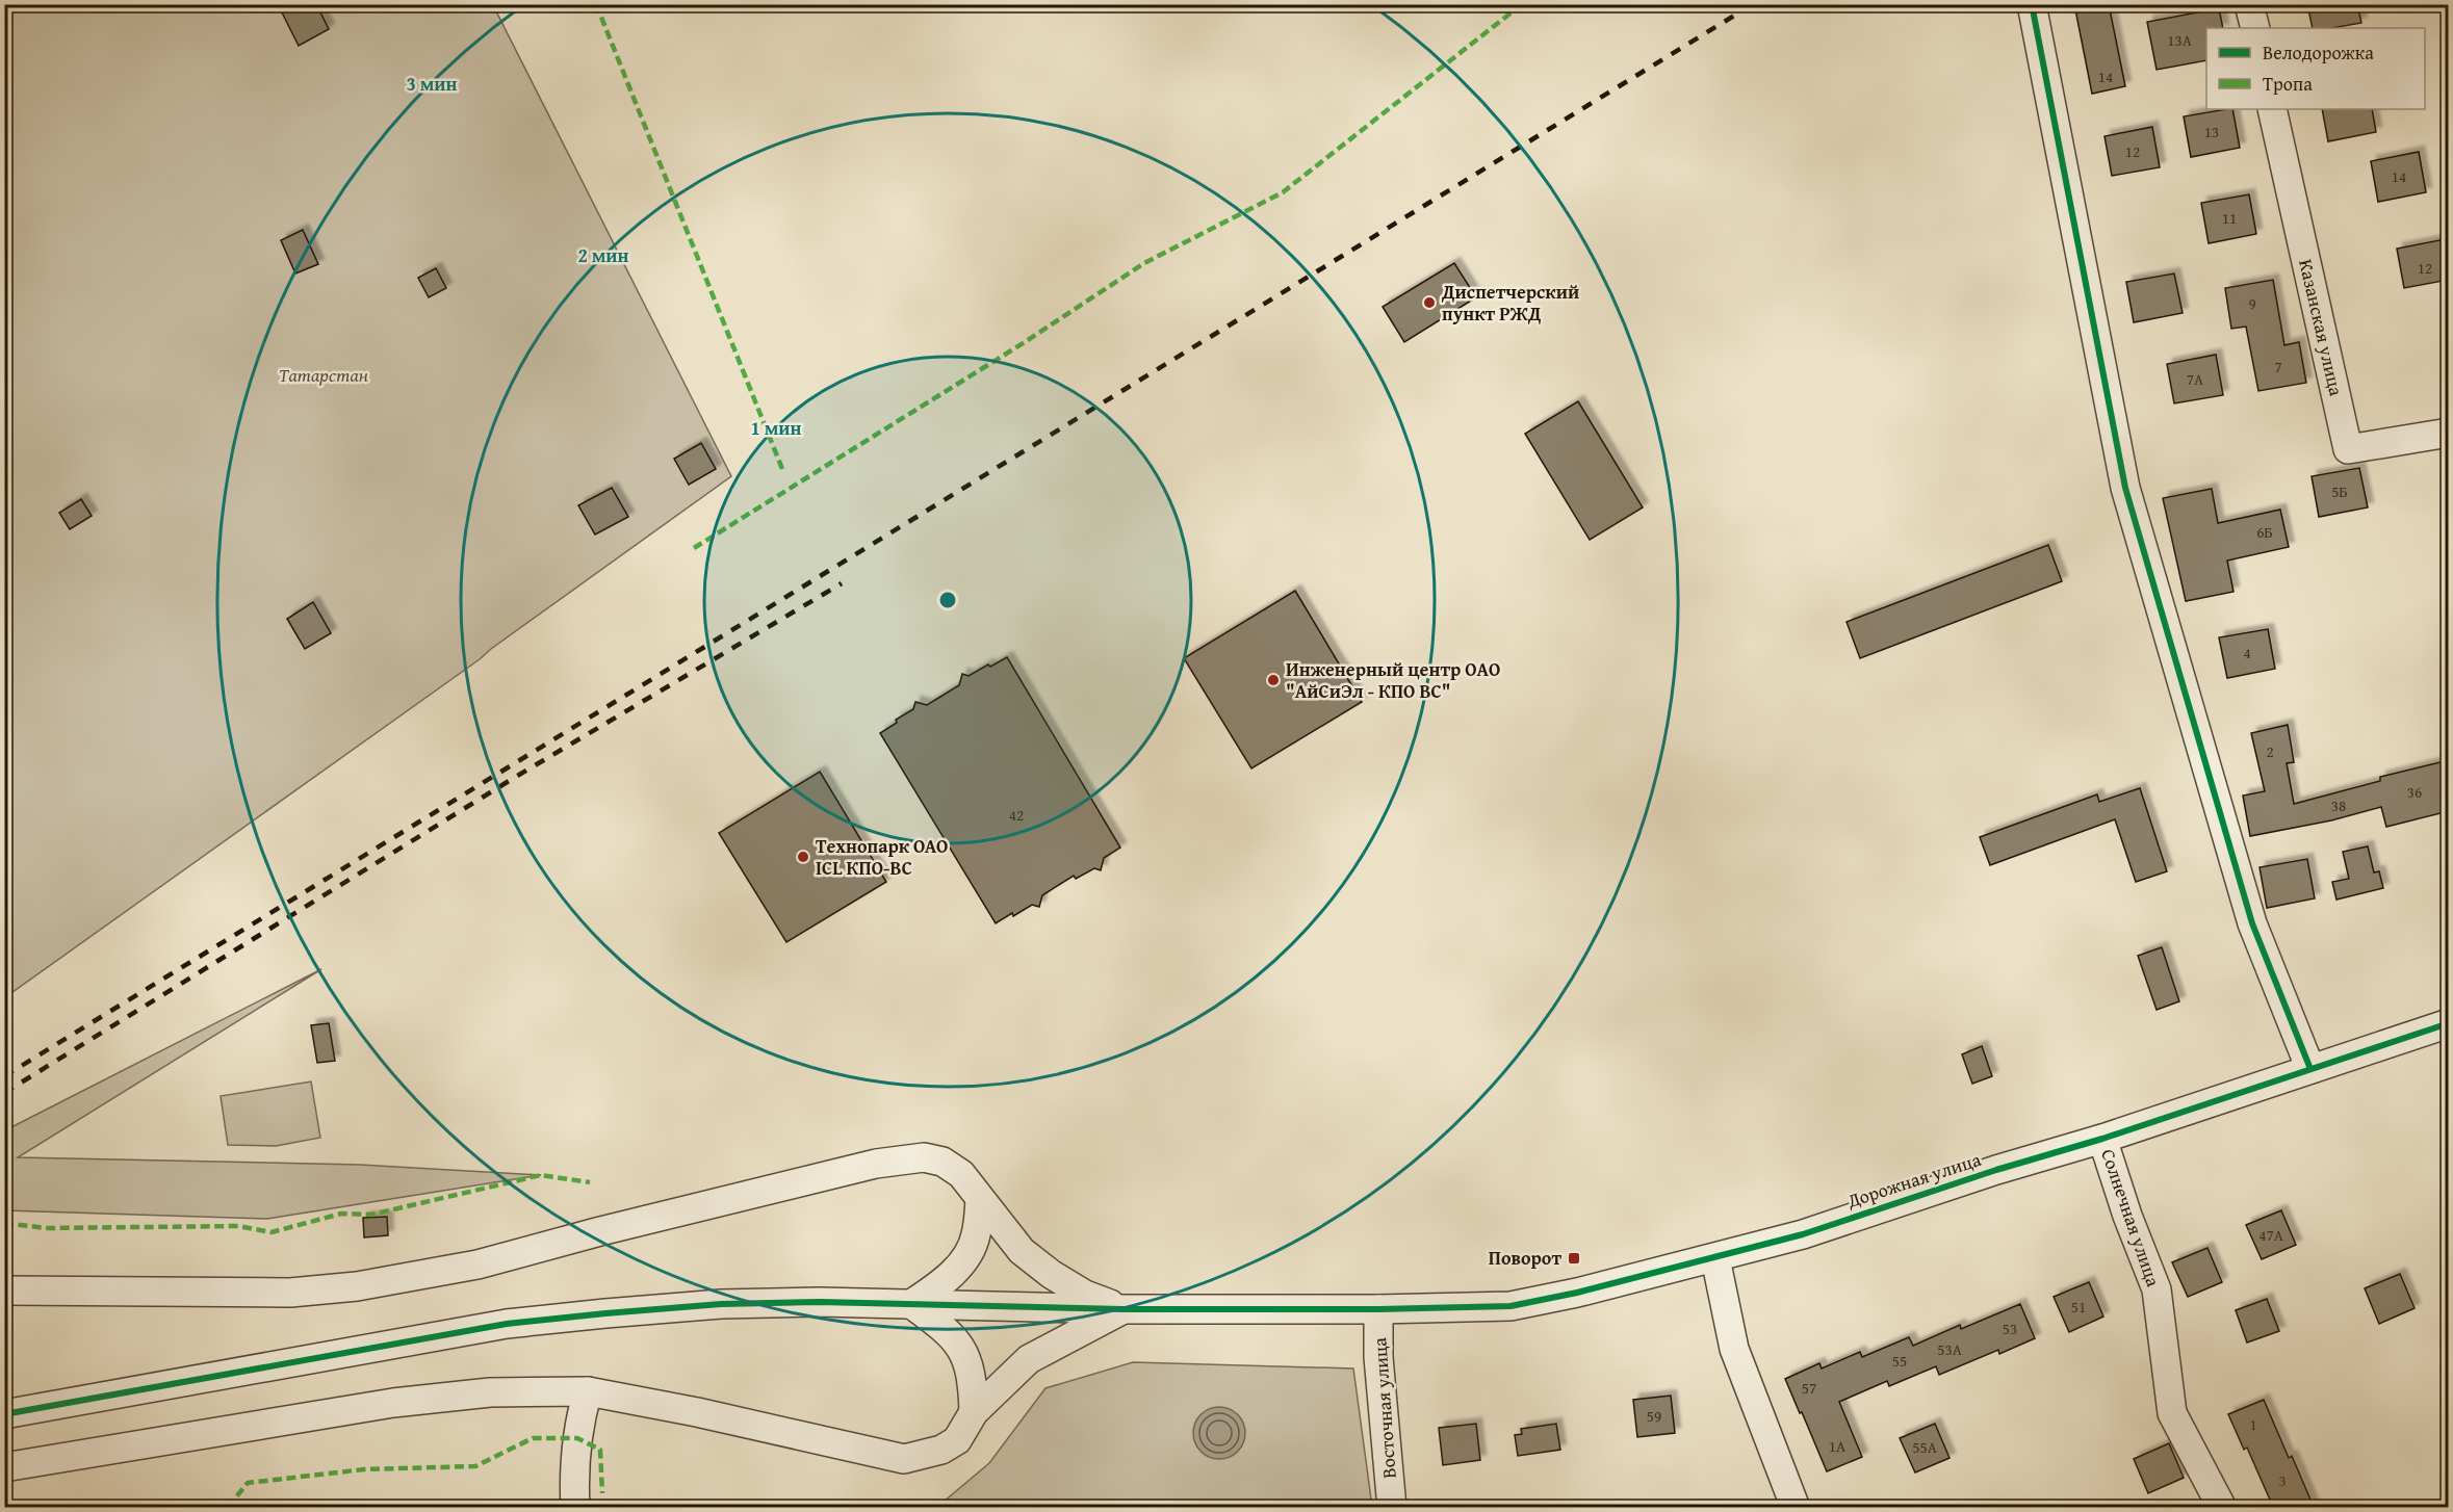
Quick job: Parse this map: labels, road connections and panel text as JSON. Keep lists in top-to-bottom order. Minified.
{"streets":{"street":["Казанская улица","Дорожная улица","Солнечная улица","Восточная улица"]},"crossings":[["Дорожная улица","Солнечная улица"],["Дорожная улица","Восточная улица"]],"parks":["Татарстан"],"places":{"other":["Диспетчерский пункт РЖД","Инженерный центр ОАО \"АйСиЭл - КПО ВС\"","Технопарк OAO ICL КПО-ВС"],"transit":["Поворот"]},"house_numbers":["13А","14","13","12","14","11","12","9","7","7А","5Б","6Б","4","2","36","38","42","47А","51","53","53А","55","57","59","1","1А","55А","3"],"legend":["Велодорожка","Тропа"],"rings":["3 мин","2 мин","1 мин"]}
